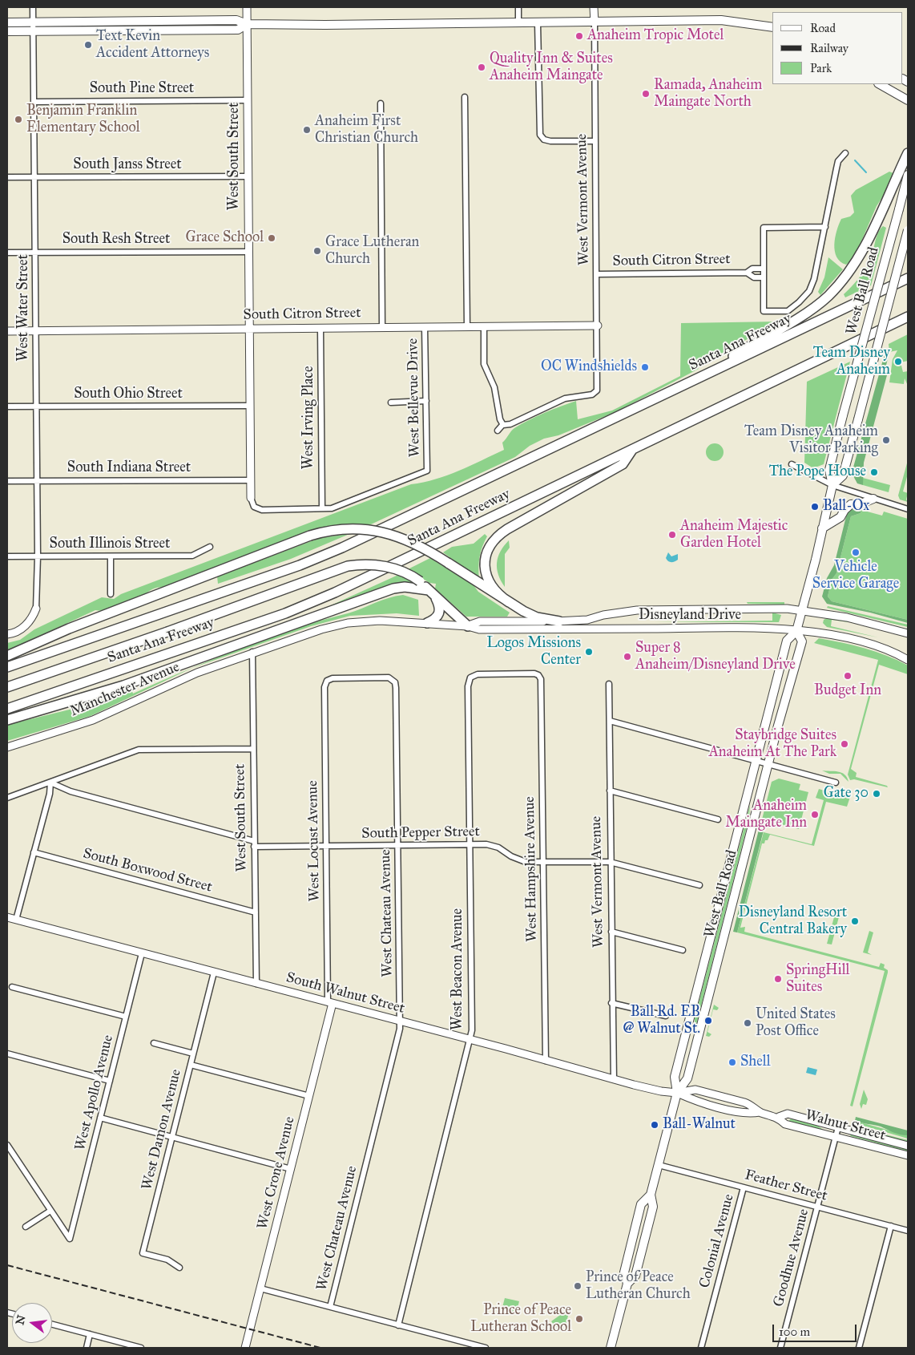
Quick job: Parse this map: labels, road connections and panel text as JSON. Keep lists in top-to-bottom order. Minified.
{"streets":{"highway":["Santa Ana Freeway"],"main road":["West Ball Road"],"street":["South Pine Street","West South Street","South Janss Street","West Vermont Avenue","South Resh Street","South Citron Street","West Water Street","South Ohio Street","West Bellevue Drive","West Irving Place","South Indiana Street","South Illinois Street","Disneyland Drive","Manchester Avenue","South Pepper Street","West Locust Avenue","West Hampshire Avenue","South Boxwood Street","West Chateau Avenue","West Beacon Avenue","South Walnut Street","West Apollo Avenue","Walnut Street","West Damon Avenue","West Crone Avenue","Feather Street","Colonial Avenue","Goodhue Avenue"]},"crossings":[["South Pine Street","West South Street"],["South Pine Street","West Water Street"],["West South Street","South Janss Street"],["West South Street","South Resh Street"],["West South Street","South Citron Street"],["West South Street","South Ohio Street"],["West South Street","West Bellevue Drive"],["West South Street","South Indiana Street"],["West South Street","Disneyland Drive"],["West South Street","Manchester Avenue"],["West South Street","South Pepper Street"],["West South Street","South Boxwood Street"],["West South Street","South Walnut Street"],["South Janss Street","West Water Street"],["West Vermont Avenue","South Citron Street"],["West Vermont Avenue","South Pepper Street"],["West Vermont Avenue","South Walnut Street"],["South Resh Street","West Water Street"],["South Citron Street","West Water Street"],["South Citron Street","West Bellevue Drive"],["South Citron Street","West Irving Place"],["West Ball Road","Disneyland Drive"],["West Ball Road","South Walnut Street"],["West Ball Road","Walnut Street"],["West Ball Road","Feather Street"],["West Water Street","South Ohio Street"],["West Water Street","South Indiana Street"],["West Water Street","South Illinois Street"],["West Bellevue Drive","West Irving Place"],["Disneyland Drive","Manchester Avenue"],["South Pepper Street","West Locust Avenue"],["South Pepper Street","West Hampshire Avenue"],["South Pepper Street","West Chateau Avenue"],["South Pepper Street","West Beacon Avenue"],["West Locust Avenue","West Chateau Avenue"],["West Locust Avenue","South Walnut Street"],["West Locust Avenue","West Crone Avenue"],["West Hampshire Avenue","West Beacon Avenue"],["West Hampshire Avenue","South Walnut Street"],["West Chateau Avenue","South Walnut Street"],["West Beacon Avenue","South Walnut Street"],["South Walnut Street","West Apollo Avenue"],["South Walnut Street","Walnut Street"],["South Walnut Street","West Damon Avenue"],["South Walnut Street","West Crone Avenue"],["Walnut Street","Goodhue Avenue"],["Feather Street","Colonial Avenue"],["Feather Street","Goodhue Avenue"]],"places":["Anaheim Tropic Motel","Text Kevin Accident Attorneys","Quality Inn & Suites Anaheim Maingate","Ramada, Anaheim Maingate North","Benjamin Franklin Elementary School","Anaheim First Christian Church","Grace School","Grace Lutheran Church","Team Disney Anaheim","OC Windshields","Team Disney Anaheim Visitor Parking","The Pope House","Ball-Ox","Anaheim Majestic Garden Hotel","Vehicle Service Garage","Logos Missions Center","Super 8 Anaheim/Disneyland Drive","Budget Inn","Staybridge Suites Anaheim At The Park","Gate 30","Anaheim Maingate Inn","Disneyland Resort Central Bakery","SpringHill Suites","Ball Rd. EB @ Walnut St.","United States Post Office","Shell","Ball-Walnut","Prince of Peace Lutheran Church","Prince of Peace Lutheran School"],"legend":["Road","Railway","Park"],"scale_bar":"100 m","north":"left"}
